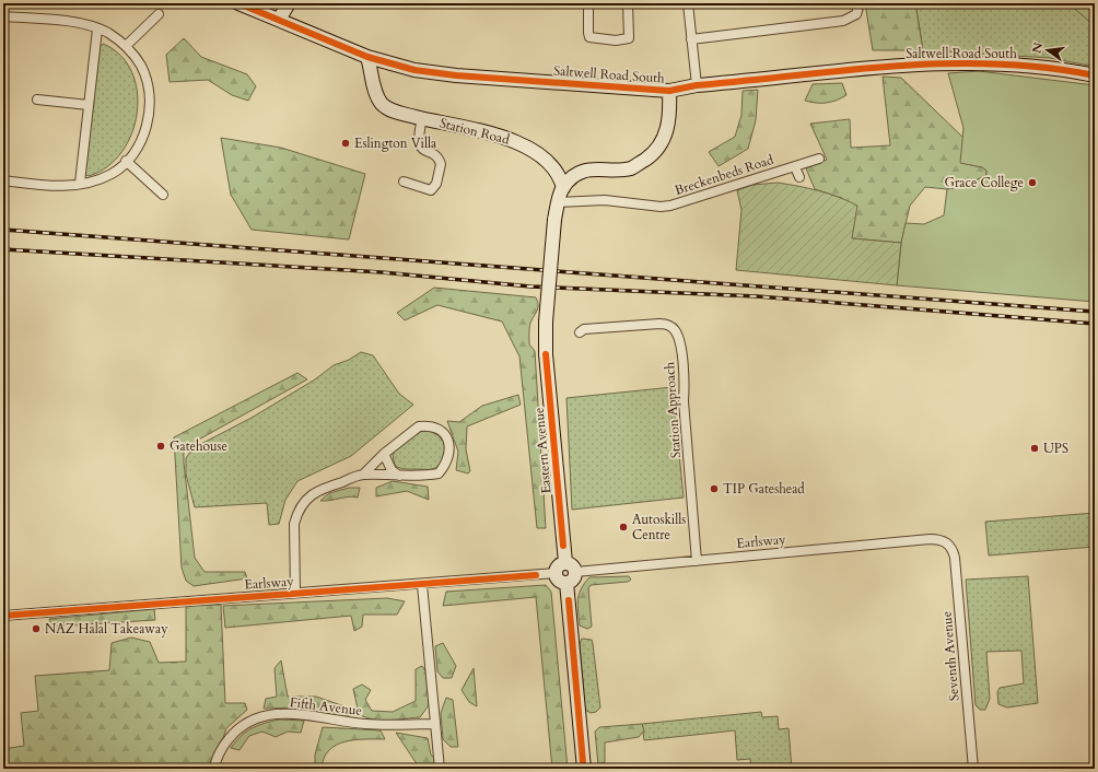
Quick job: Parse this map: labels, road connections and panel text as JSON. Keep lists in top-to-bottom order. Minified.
{"streets":{"street":["Saltwell Road South","Station Road","Breckenbeds Road","Station Approach","Eastern Avenue","Earlsway","Seventh Avenue","Fifth Avenue"]},"crossings":[["Saltwell Road South","Station Road"],["Station Road","Eastern Avenue"],["Breckenbeds Road","Eastern Avenue"],["Station Approach","Earlsway"],["Eastern Avenue","Earlsway"],["Earlsway","Seventh Avenue"]],"places":["Eslington Villa","Grace College","Gatehouse","UPS","TIP Gateshead","Autoskills Centre","NAZ Halal Takeaway"],"north":"left"}
